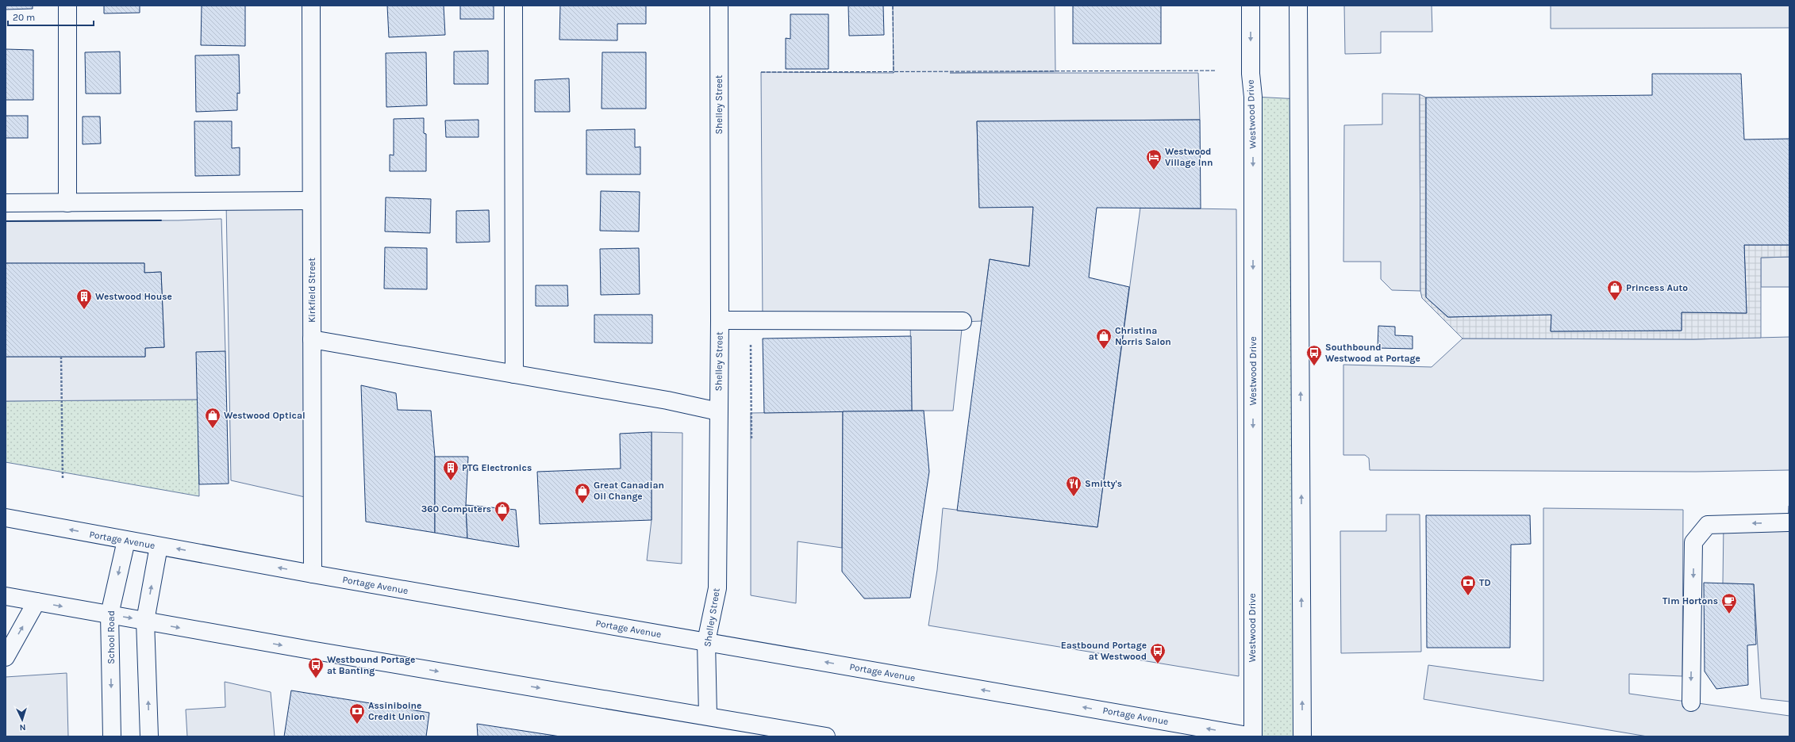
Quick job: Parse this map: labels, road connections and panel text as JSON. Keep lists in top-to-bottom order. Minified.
{"streets":{"main road":["Shelley Street","Westwood Drive","Kirkfield Street","Portage Avenue","School Road"]},"crossings":[["Shelley Street","Portage Avenue"],["Westwood Drive","Portage Avenue"],["Kirkfield Street","Portage Avenue"],["Portage Avenue","School Road"]],"places":{"hotel":["Westwood Village Inn"],"shop":["Princess Auto","Christina Norris Salon","Westwood Optical","Great Canadian Oil Change","360 Computers"],"building":["Westwood House","PTG Electronics"],"bus stop":["Southbound Westwood at Portage","Eastbound Portage at Westwood","Westbound Portage at Banting"],"restaurant":["Smitty's"],"bank":["TD","Assiniboine Credit Union"],"cafe":["Tim Hortons"]},"scale_bar":"20 m","north":"bottom"}
